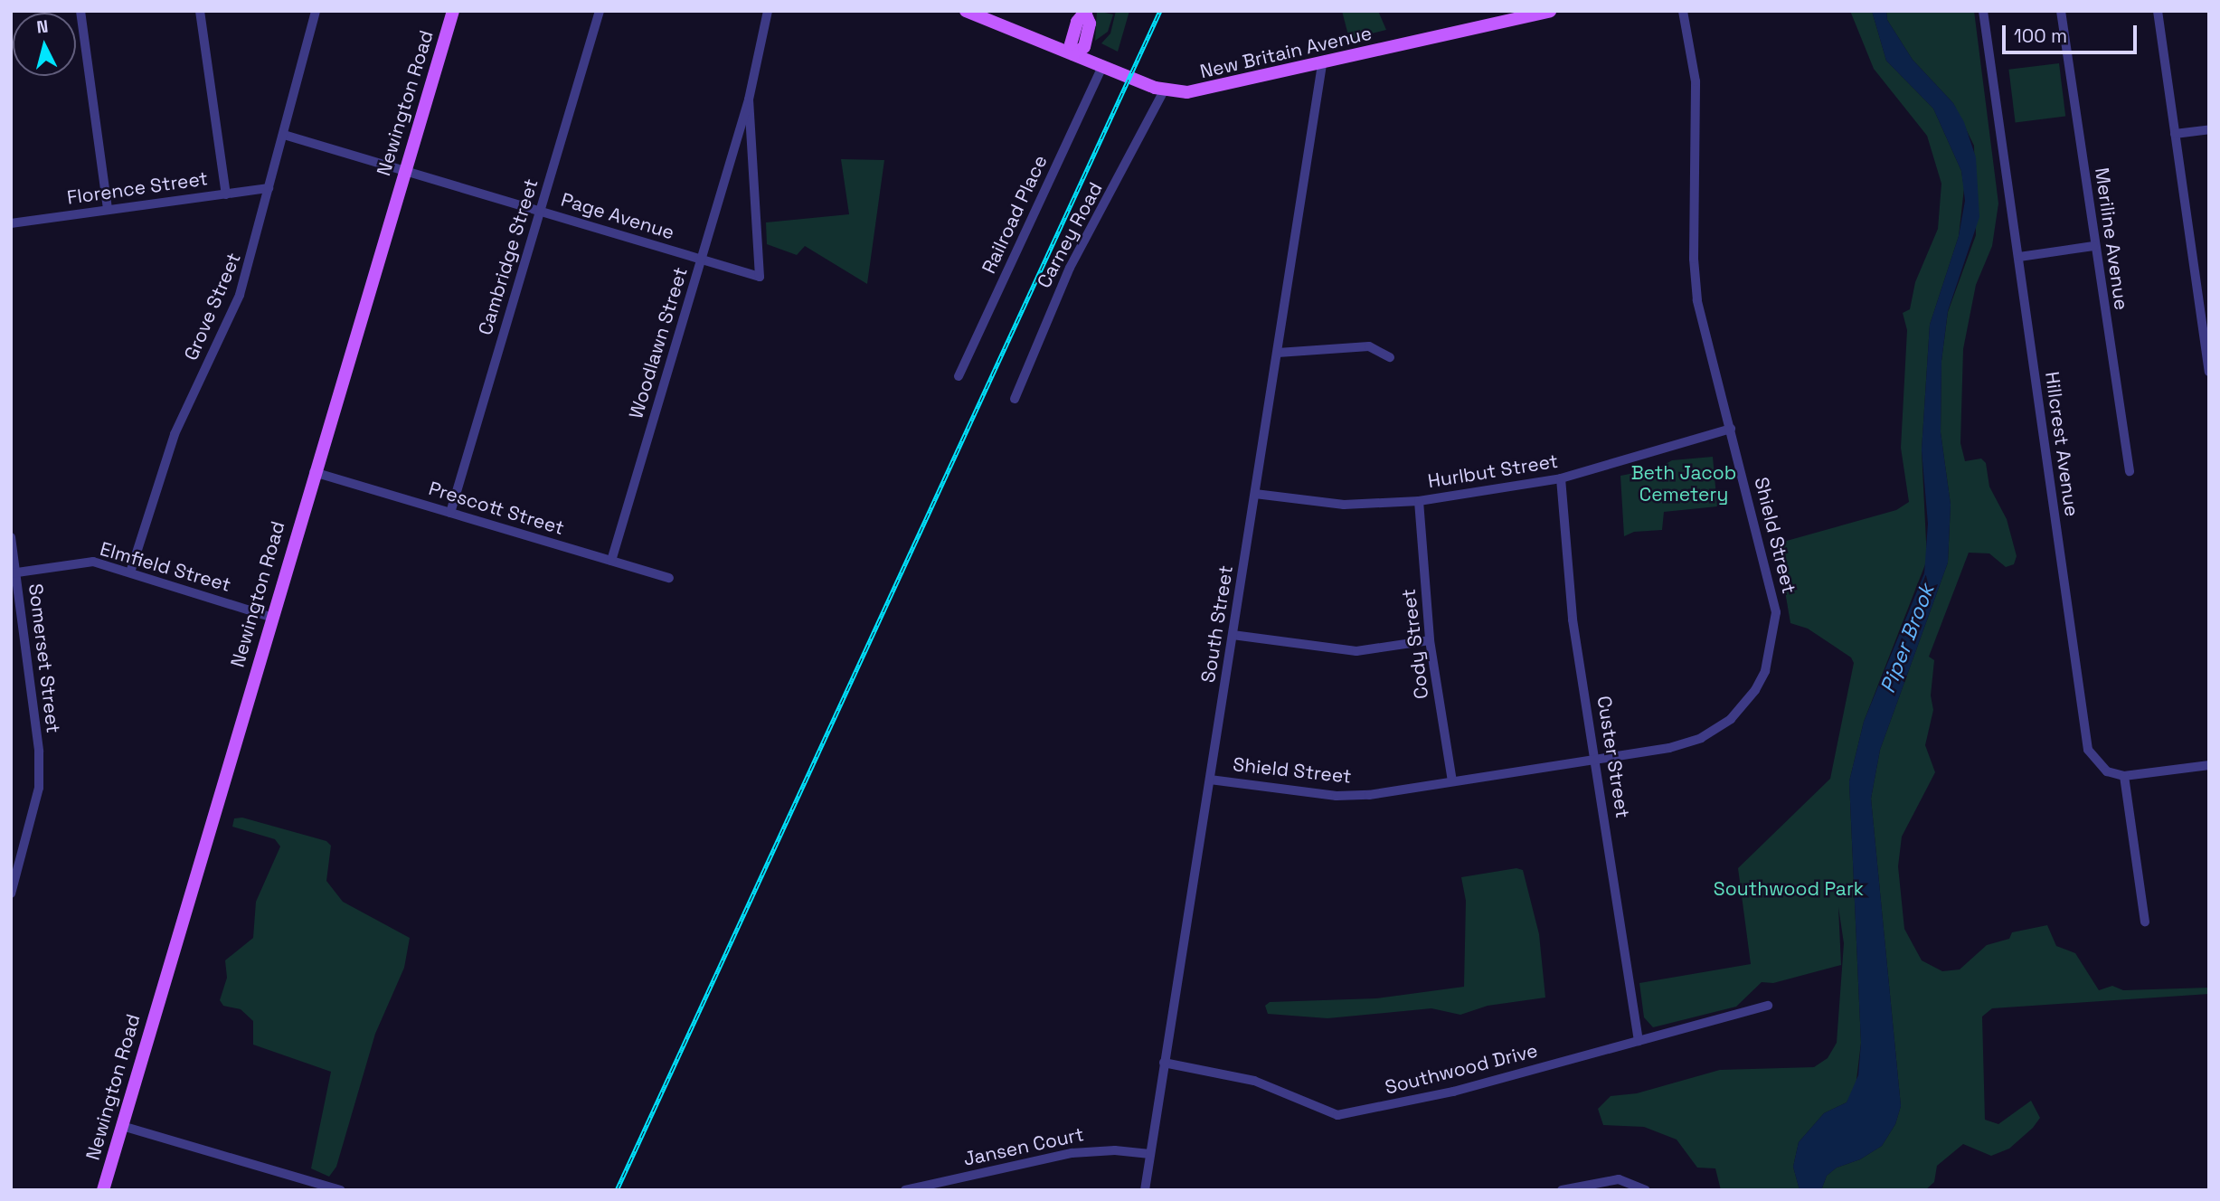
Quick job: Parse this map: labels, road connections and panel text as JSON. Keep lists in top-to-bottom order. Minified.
{"streets":{"main road":["New Britain Avenue","Newington Road"],"street":["Florence Street","Railroad Place","Page Avenue","Carney Road","Meriline Avenue","Cambridge Street","Grove Street","Woodlawn Street","Hillcrest Avenue","Hurlbut Street","Prescott Street","Shield Street","Elmfield Street","South Street","Cody Street","Somerset Street","Custer Street","Southwood Drive","Jansen Court"]},"crossings":[["New Britain Avenue","Railroad Place"],["New Britain Avenue","Carney Road"],["New Britain Avenue","South Street"],["Newington Road","Page Avenue"],["Newington Road","Prescott Street"],["Newington Road","Elmfield Street"],["Florence Street","Grove Street"],["Page Avenue","Cambridge Street"],["Page Avenue","Grove Street"],["Page Avenue","Woodlawn Street"],["Cambridge Street","Prescott Street"],["Grove Street","Elmfield Street"],["Woodlawn Street","Prescott Street"],["Hurlbut Street","Shield Street"],["Hurlbut Street","South Street"],["Hurlbut Street","Cody Street"],["Hurlbut Street","Custer Street"],["Shield Street","South Street"],["Shield Street","Cody Street"],["Shield Street","Custer Street"],["Elmfield Street","Somerset Street"],["South Street","Southwood Drive"],["South Street","Jansen Court"],["Custer Street","Southwood Drive"]],"water":["Piper Brook"],"parks":["Beth Jacob Cemetery","Southwood Park"],"scale_bar":"100 m","north":"top"}
